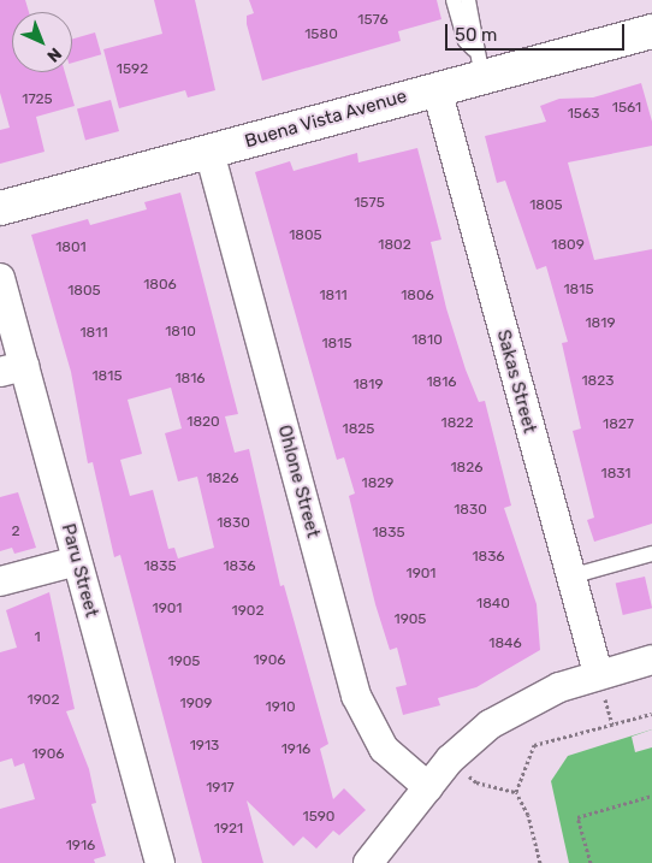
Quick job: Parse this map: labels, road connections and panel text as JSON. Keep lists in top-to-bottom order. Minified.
{"streets":{"street":["Buena Vista Avenue","Sakas Street","Ohlone Street","Paru Street"]},"crossings":[["Buena Vista Avenue","Sakas Street"],["Buena Vista Avenue","Ohlone Street"]],"house_numbers":["1576","1580","1592","1725","1561","1563","1575","1805","1805","1802","1809","1801","1806","1815","1805","1811","1806","1819","1810","1811","1810","1815","1815","1816","1823","1816","1819","1820","1822","1827","1825","1826","1831","1826","1829","1830","1830","2","1835","1836","1835","1836","1901","1840","1901","1902","1905","1","1846","1906","1905","1902","1909","1910","1913","1916","1906","1917","1590","1921","1916"],"scale_bar":"50 m","north":"bottom right"}
